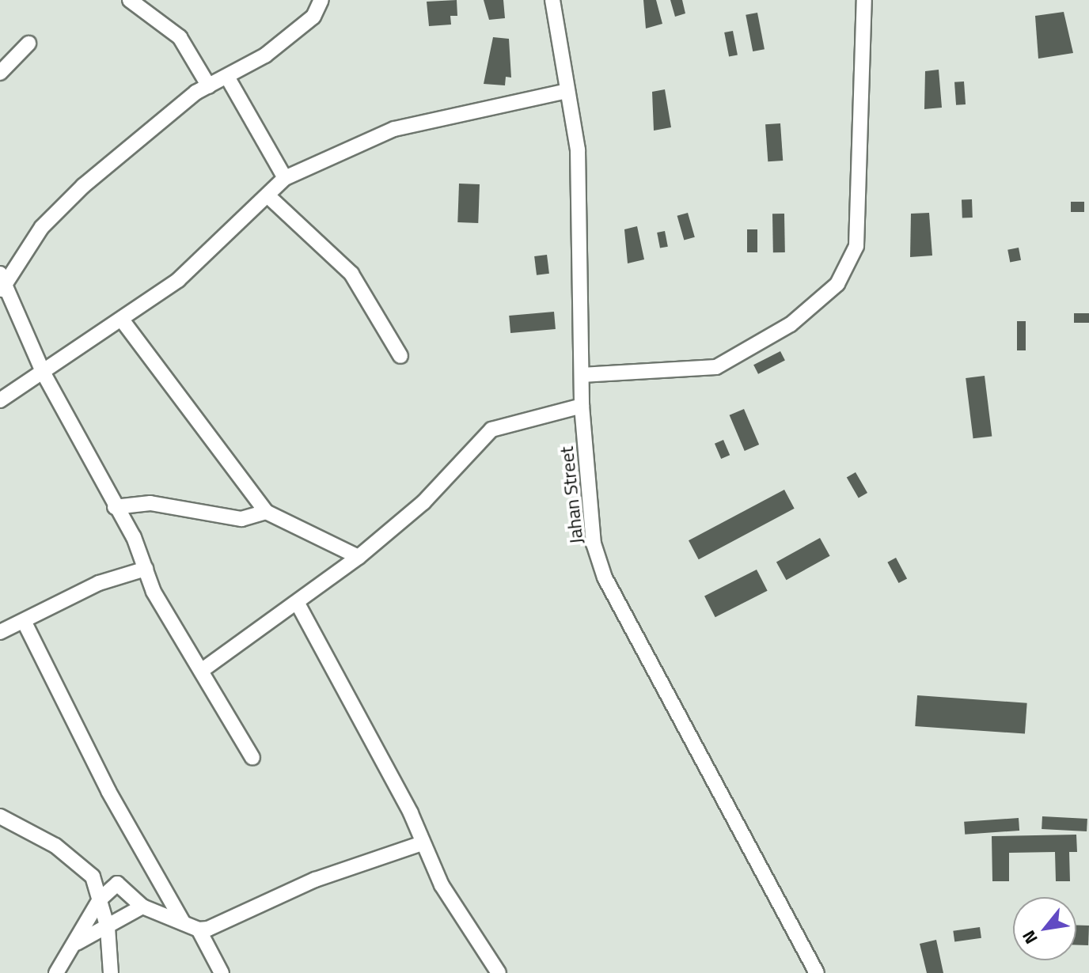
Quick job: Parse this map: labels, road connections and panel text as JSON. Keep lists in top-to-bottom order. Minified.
{"streets":{"street":["Jahan Street"]},"north":"bottom left"}
